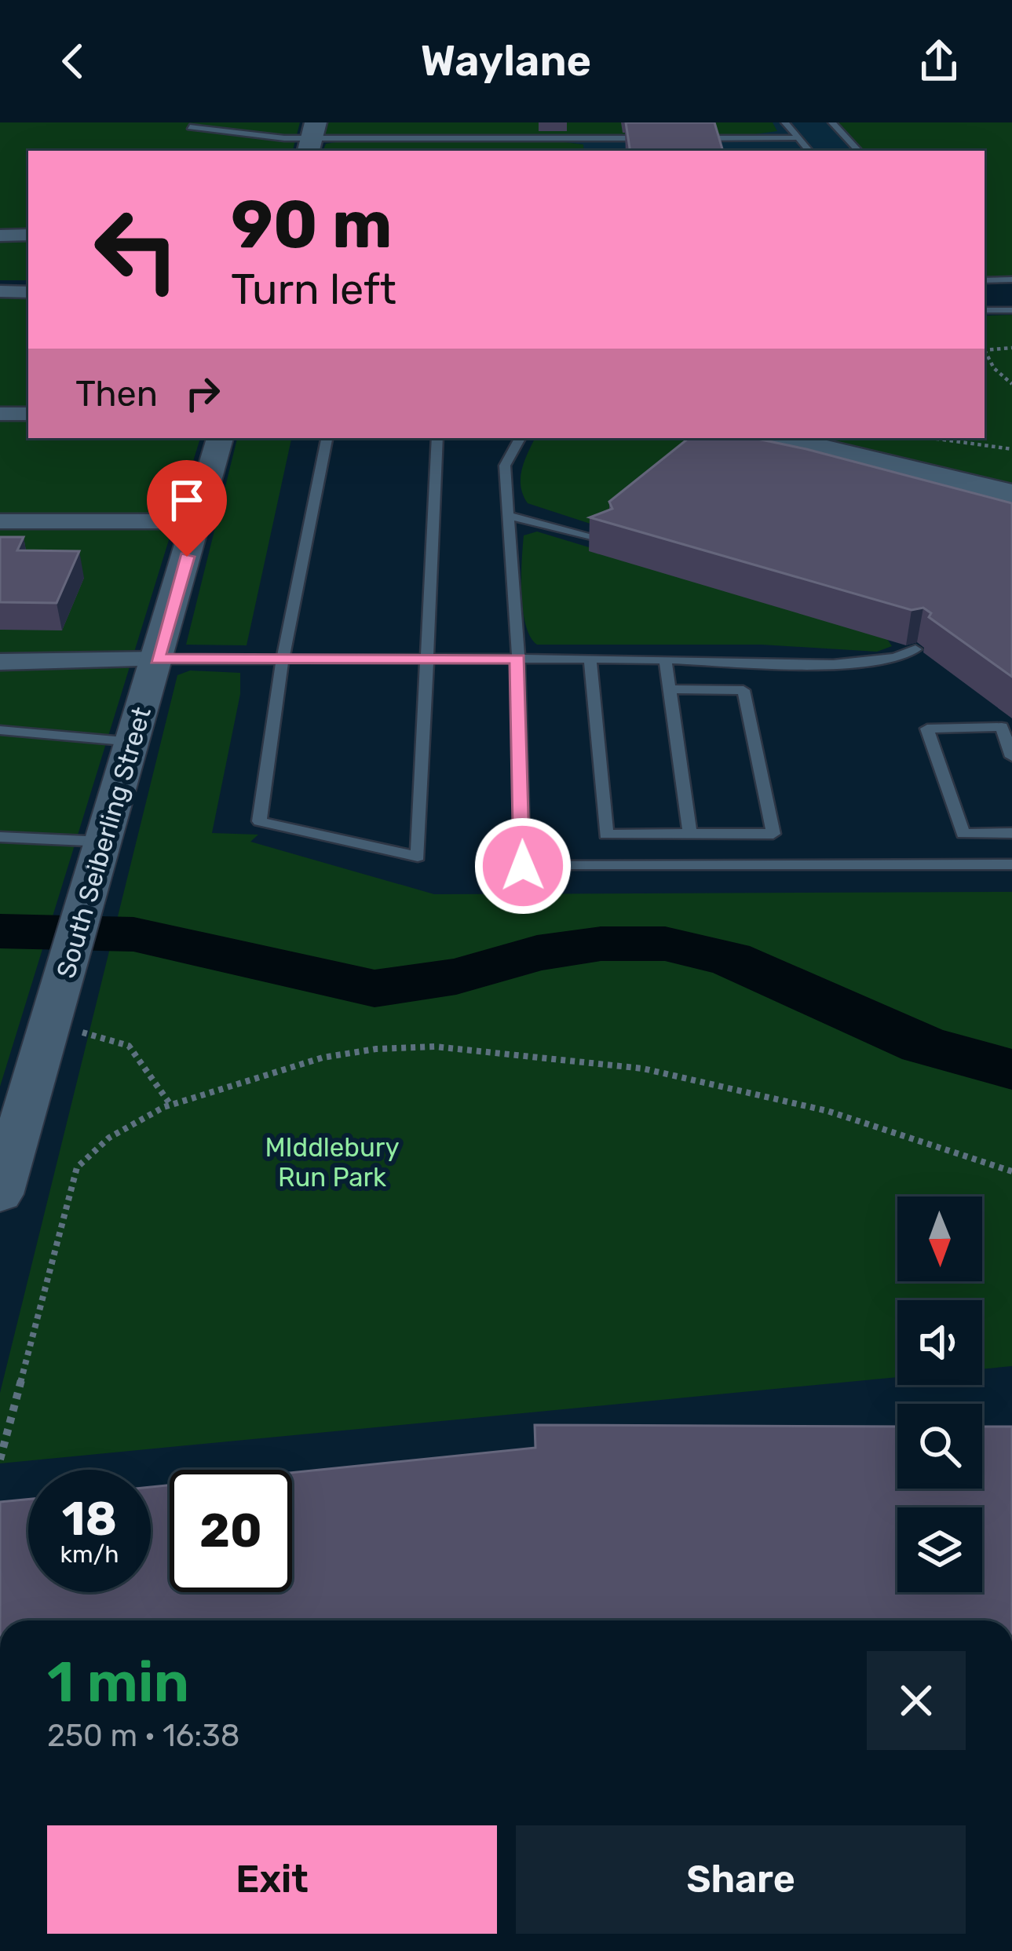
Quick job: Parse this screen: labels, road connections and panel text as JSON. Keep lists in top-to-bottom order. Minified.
{"streets":{"street":["South Seiberling Street"]},"parks":["MIddlebury Run Park"],"north":"bottom","page":{"header":"Waylane","turn":["90 m","Turn left"],"then":"Then","speed":"18 km/h","limit":"20","heading":["1 min","250 m · 16:38"],"buttons":["Exit","Share"]}}
